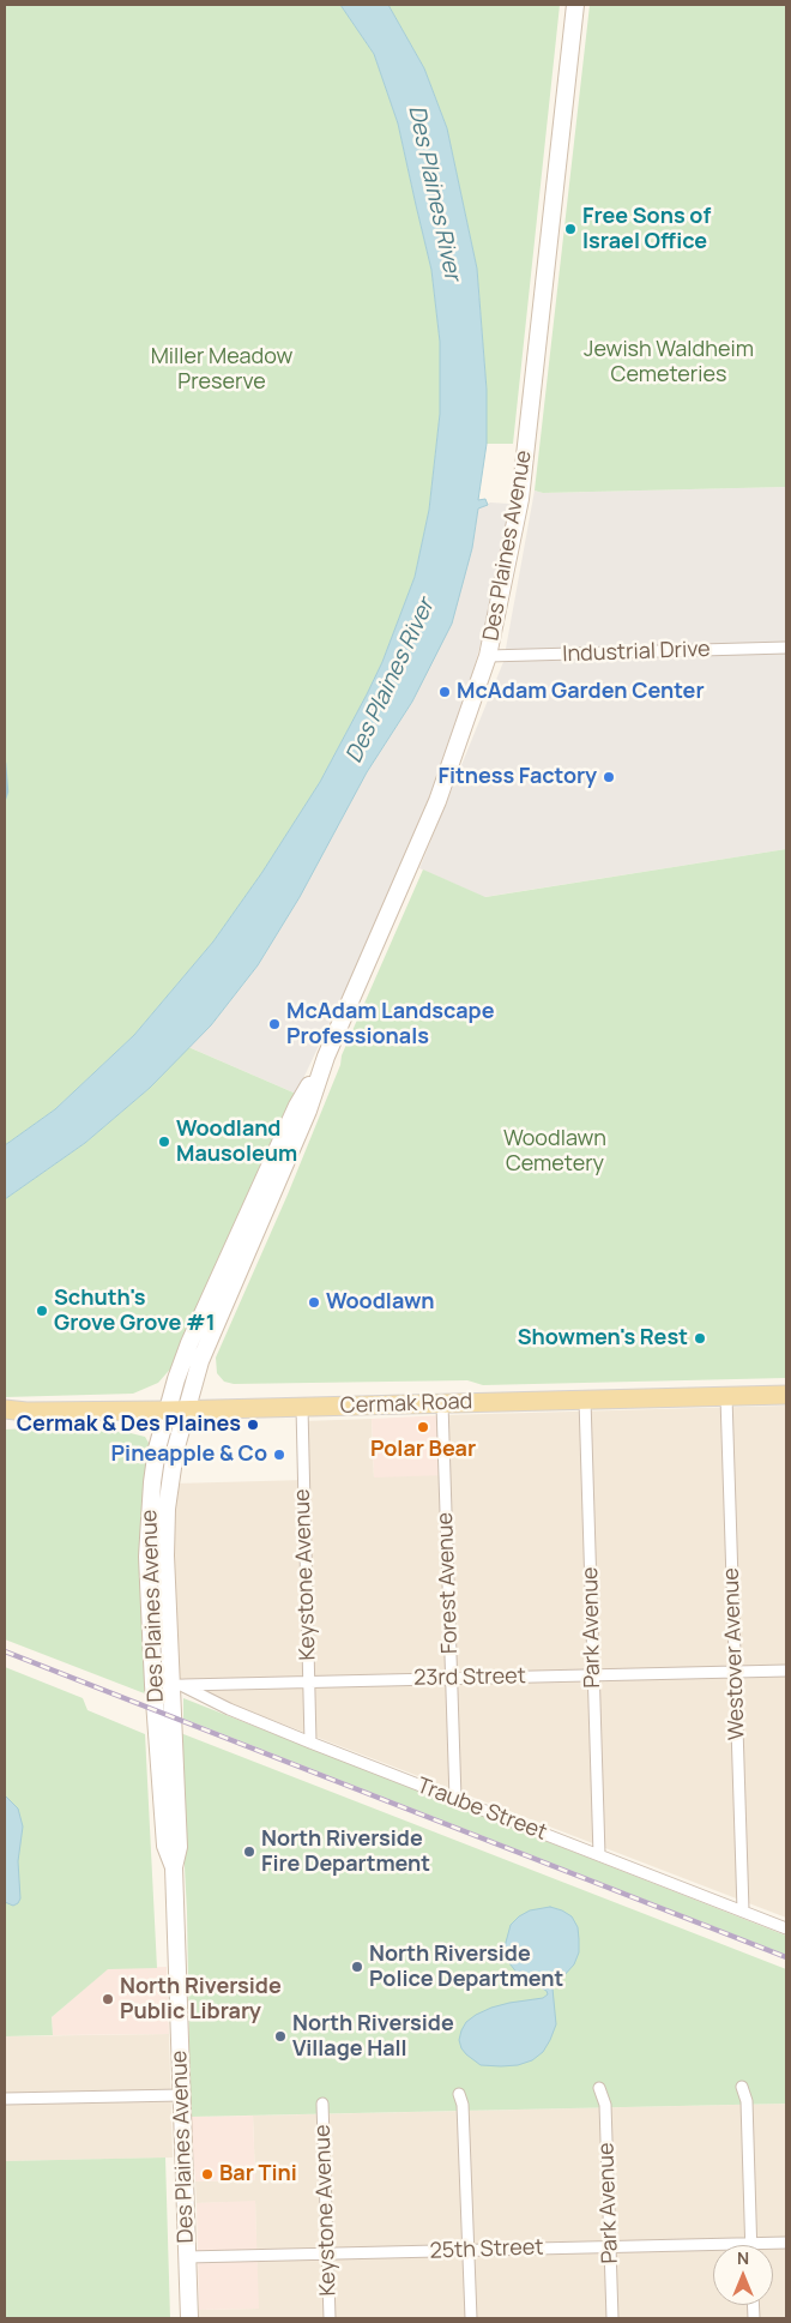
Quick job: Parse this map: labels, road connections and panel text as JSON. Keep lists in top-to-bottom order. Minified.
{"streets":{"main road":["Des Plaines Avenue","Cermak Road"],"street":["Industrial Drive","Keystone Avenue","Forest Avenue","Park Avenue","Westover Avenue","23rd Street","Traube Street","25th Street"]},"crossings":[["Des Plaines Avenue","Industrial Drive"],["Des Plaines Avenue","Cermak Road"],["Des Plaines Avenue","23rd Street"],["Des Plaines Avenue","Traube Street"],["Des Plaines Avenue","25th Street"],["Cermak Road","Keystone Avenue"],["Cermak Road","Forest Avenue"],["Cermak Road","Park Avenue"],["Cermak Road","Westover Avenue"],["Keystone Avenue","23rd Street"],["Keystone Avenue","Traube Street"],["Keystone Avenue","25th Street"],["Forest Avenue","23rd Street"],["Forest Avenue","Traube Street"],["Park Avenue","23rd Street"],["Park Avenue","Traube Street"],["Park Avenue","25th Street"],["Westover Avenue","23rd Street"],["Westover Avenue","Traube Street"],["23rd Street","Traube Street"]],"water":["Des Plaines River"],"parks":["Jewish Waldheim Cemeteries","Miller Meadow Preserve","Woodlawn Cemetery"],"places":["Free Sons of Israel Office","McAdam Garden Center","Fitness Factory","McAdam Landscape Professionals","Woodland Mausoleum","Woodlawn","Schuth's Grove Grove #1","Showmen's Rest","Cermak & Des Plaines","Polar Bear","Pineapple & Co","North Riverside Fire Department","North Riverside Police Department","North Riverside Public Library","North Riverside Village Hall","Bar Tini"],"north":"top"}
